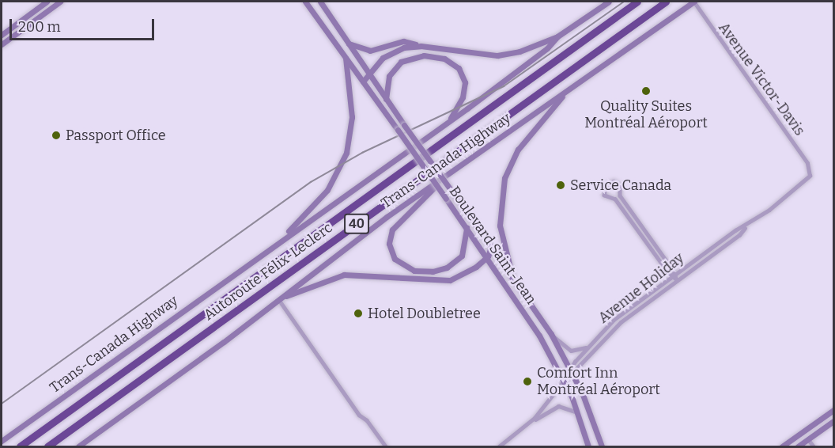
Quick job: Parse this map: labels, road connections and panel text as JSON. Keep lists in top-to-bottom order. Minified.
{"streets":{"highway":["40","Autoroute Félix-Leclerc"],"main road":["Trans-Canada Highway","Boulevard Saint-Jean"],"street":["Avenue Victor-Davis","Avenue Holiday"]},"crossings":[["Avenue Victor-Davis","Trans-Canada Highway"],["Avenue Victor-Davis","Avenue Holiday"],["Boulevard Saint-Jean","Avenue Holiday"]],"places":["Quality Suites Montréal Aéroport","Passport Office","Service Canada","Hotel Doubletree","Comfort Inn Montréal Aéroport"],"scale_bar":"200 m"}
